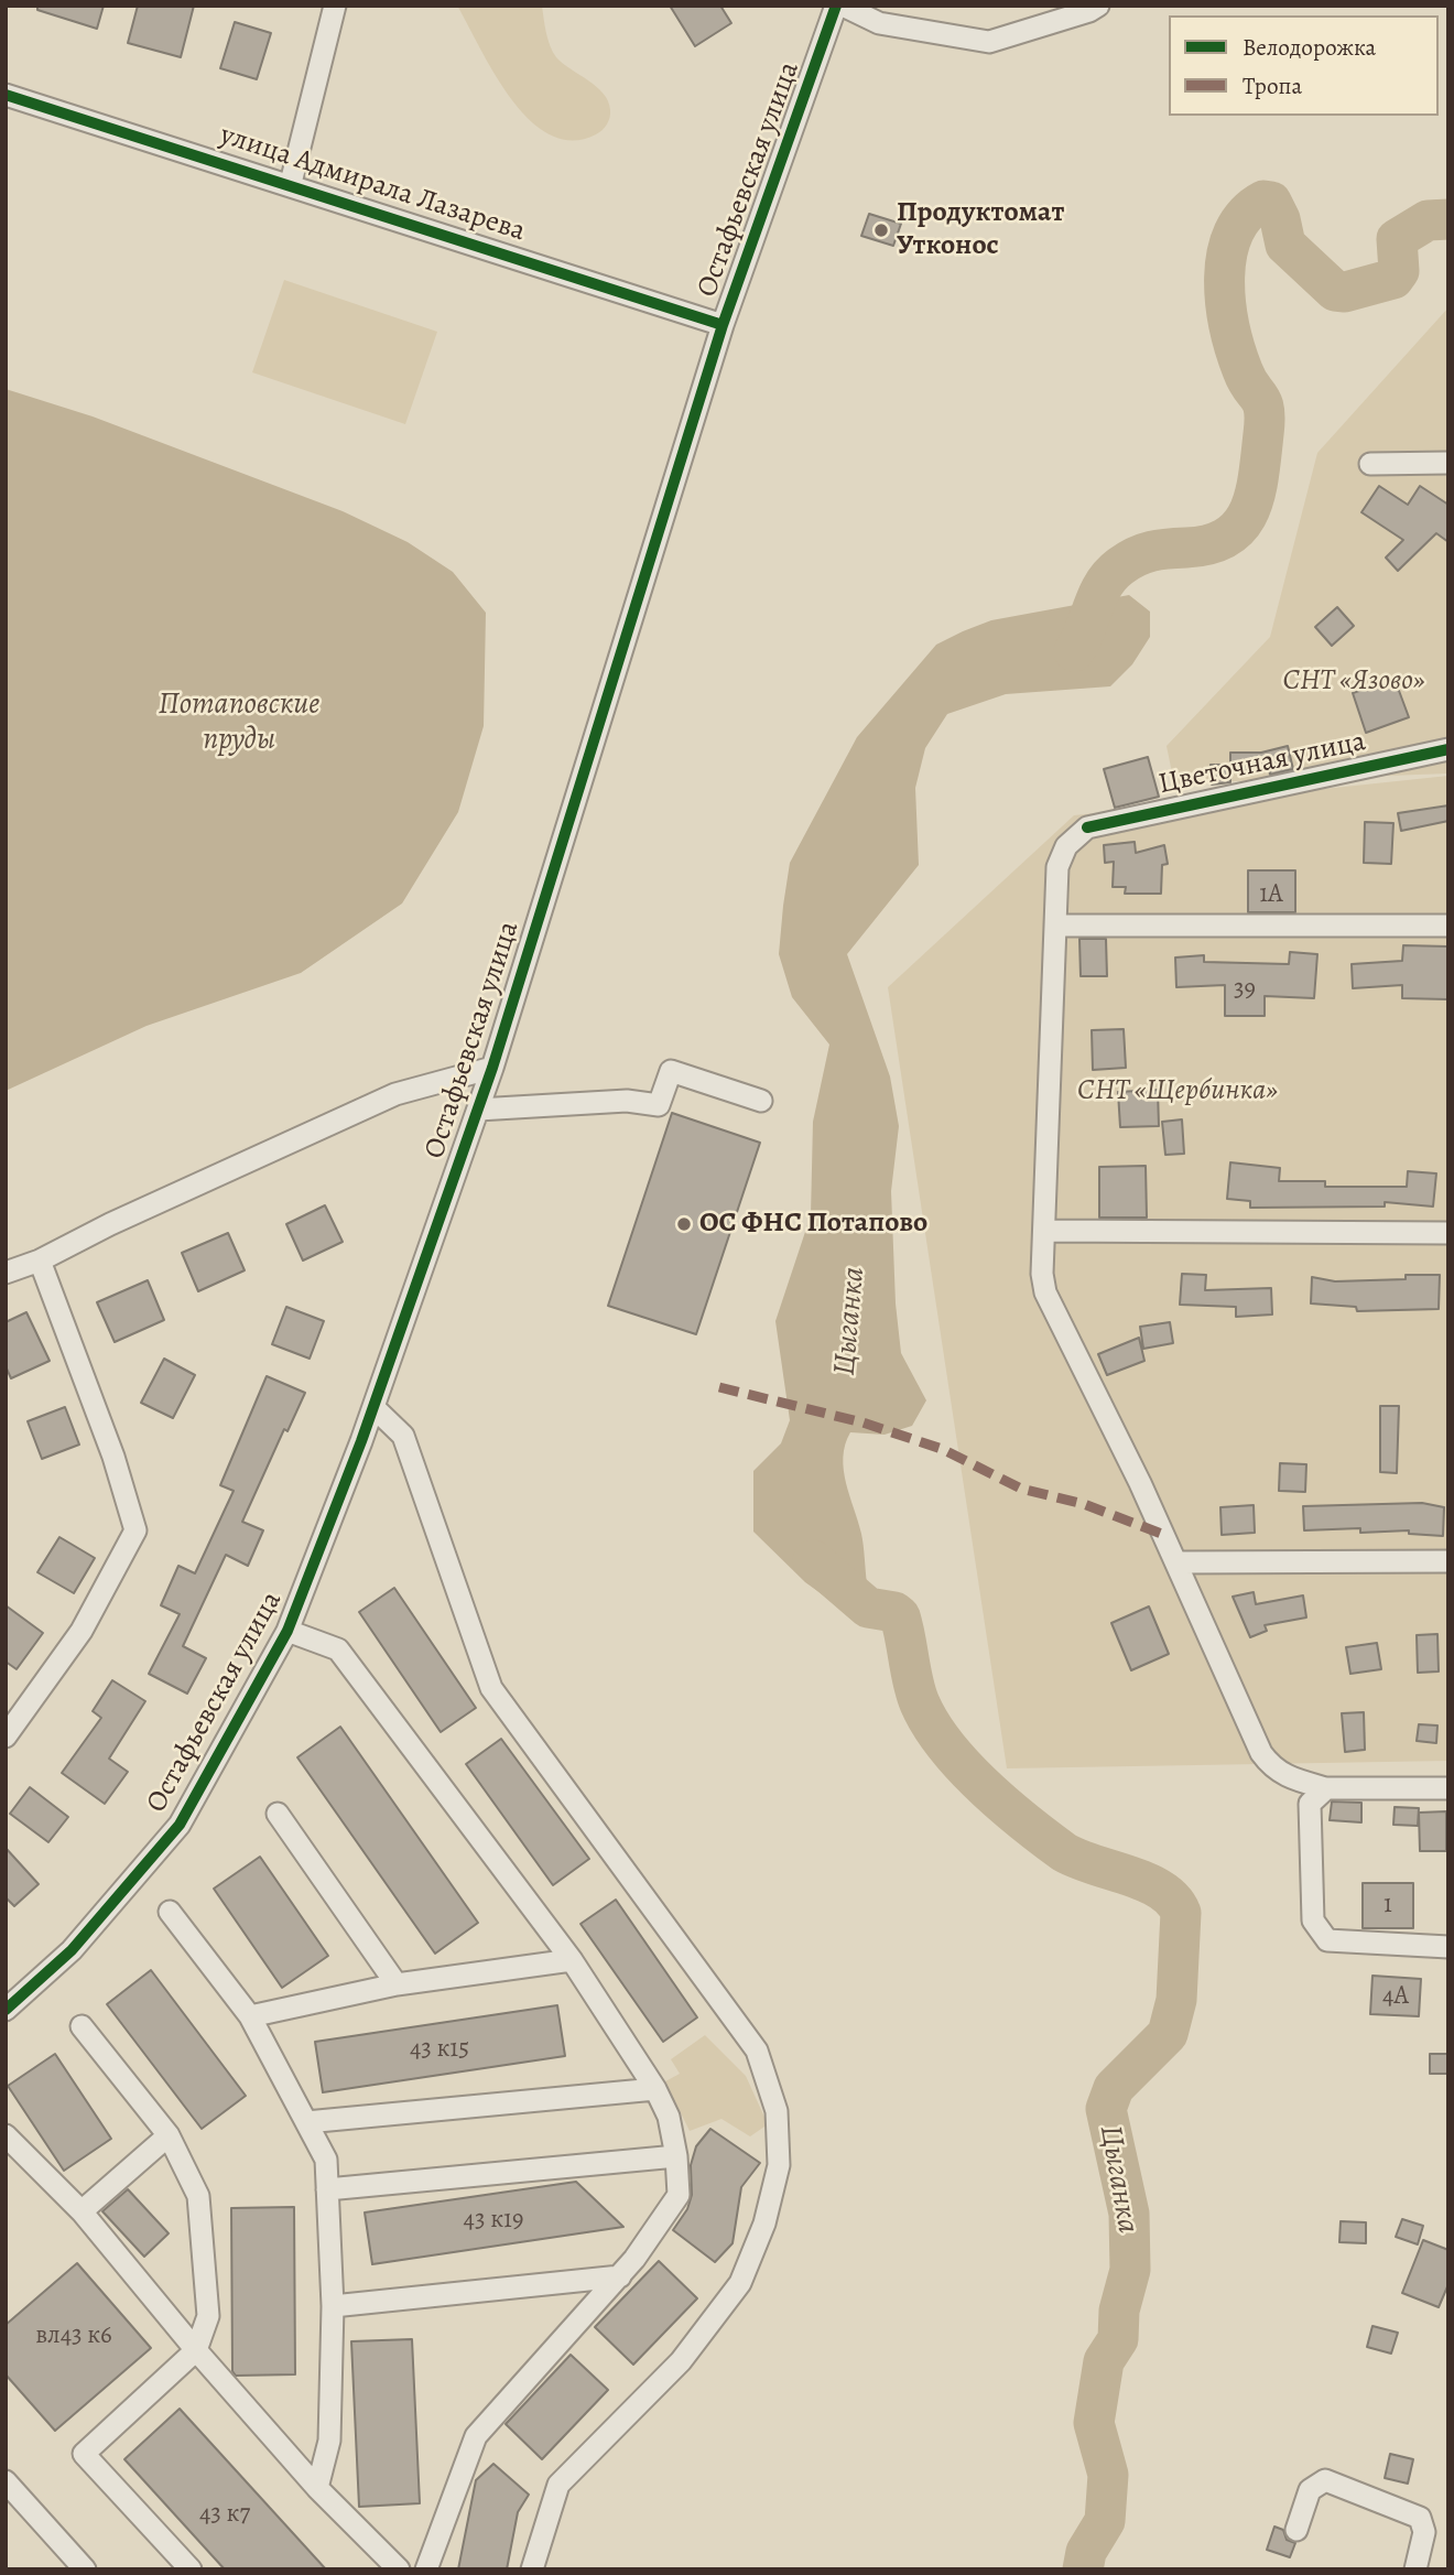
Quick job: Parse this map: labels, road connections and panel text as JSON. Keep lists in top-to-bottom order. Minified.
{"streets":{"street":["Остафьевская улица","улица Адмирала Лазарева","Цветочная улица"]},"crossings":[["Остафьевская улица","улица Адмирала Лазарева"]],"water":["Потаповские пруды","Цыганка"],"parks":["СНТ «Язово»","СНТ «Щербинка»"],"places":["Продуктомат Утконос","ОС ФНС Потапово"],"house_numbers":["1А","39","1","4А","43 к15","43 к19","вл43 к6","43 к7"],"legend":["Велодорожка","Тропа"]}
